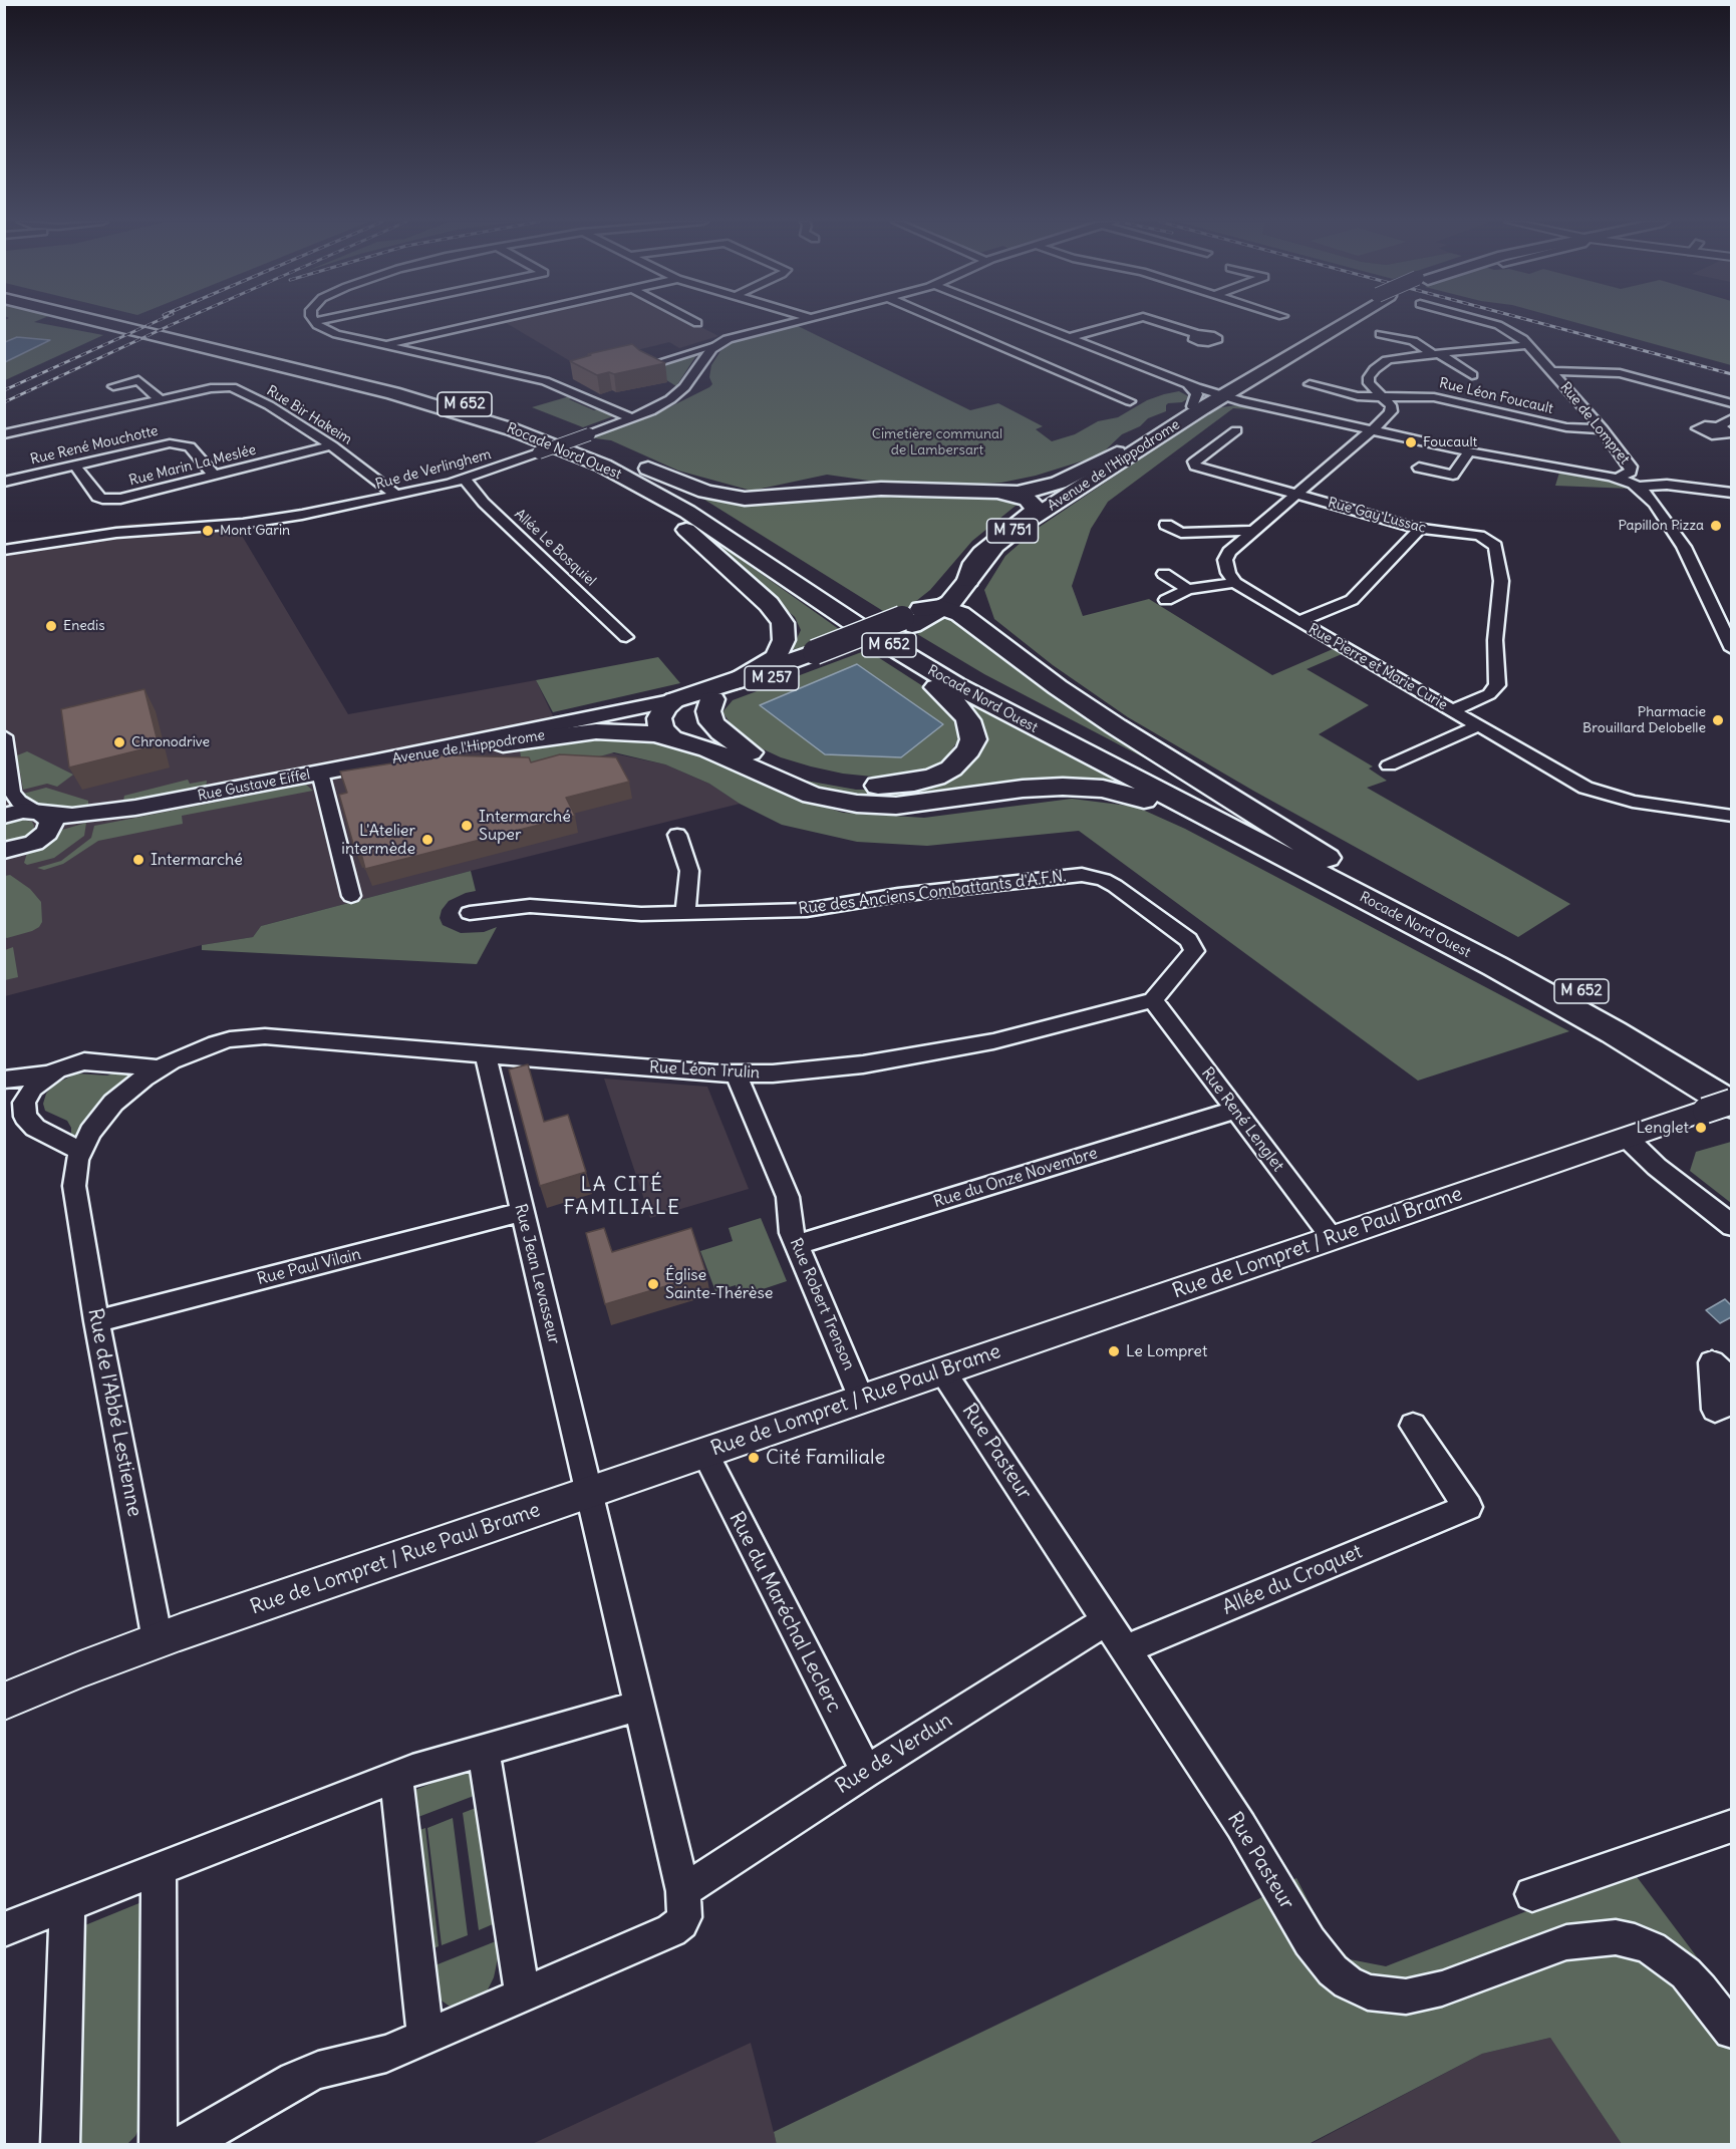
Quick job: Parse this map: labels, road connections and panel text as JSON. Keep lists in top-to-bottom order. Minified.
{"streets":{"main road":["M 652","Rocade Nord Ouest","Avenue de l'Hippodrome","M 751","M 257","Rue Gustave Eiffel"],"street":["Rue Léon Foucault","Rue Bir Hakeim","Rue de Lompret","Rue René Mouchotte","Rue Marin La Meslée","Rue de Verlinghem","Rue Gay Lussac","Allée Le Bosquiel","Rue Pierre et Marie Curie","Rue des Anciens Combattants d'A.F.N.","Rue Léon Trulin","Rue René Lenglet","Rue du Onze Novembre","Rue de Lompret / Rue Paul Brame","Rue Paul Vilain","Rue Jean Levasseur","Rue Robert Trenson","Rue de l'Abbé Lestienne","Rue Pasteur","Allée du Croquet","Rue du Maréchal Leclerc","Rue de Verdun"]},"crossings":[["Rue Léon Foucault","Rue de Lompret"],["Rue Bir Hakeim","Rue Marin La Meslée"],["Rue Bir Hakeim","Rue de Verlinghem"],["Rue René Mouchotte","Rue Marin La Meslée"],["Avenue de l'Hippodrome","Rue Gustave Eiffel"],["Rue de Verlinghem","Allée Le Bosquiel"],["Rue Gay Lussac","Rue Pierre et Marie Curie"],["Rue des Anciens Combattants d'A.F.N.","Rue Léon Trulin"],["Rue des Anciens Combattants d'A.F.N.","Rue René Lenglet"],["Rue Léon Trulin","Rue René Lenglet"],["Rue Léon Trulin","Rue Jean Levasseur"],["Rue Léon Trulin","Rue Robert Trenson"],["Rue Léon Trulin","Rue de l'Abbé Lestienne"],["Rue René Lenglet","Rue du Onze Novembre"],["Rue René Lenglet","Rue de Lompret / Rue Paul Brame"],["Rue du Onze Novembre","Rue Robert Trenson"],["Rue de Lompret / Rue Paul Brame","Rue Jean Levasseur"],["Rue de Lompret / Rue Paul Brame","Rue Robert Trenson"],["Rue de Lompret / Rue Paul Brame","Rue de l'Abbé Lestienne"],["Rue de Lompret / Rue Paul Brame","Rue Pasteur"],["Rue de Lompret / Rue Paul Brame","Rue du Maréchal Leclerc"],["Rue Paul Vilain","Rue Jean Levasseur"],["Rue Paul Vilain","Rue de l'Abbé Lestienne"],["Rue Jean Levasseur","Rue de Verdun"],["Rue Pasteur","Allée du Croquet"],["Rue Pasteur","Rue de Verdun"],["Rue du Maréchal Leclerc","Rue de Verdun"]],"districts":["LA CITÉ FAMILIALE"],"parks":["Cimetière communal de Lambersart"],"places":["Foucault","Papillon Pizza","Mont Garin","Enedis","Pharmacie Brouillard Delobelle","Chronodrive","Intermarché Super","L'Atelier intermède","Intermarché","Lenglet","Église Sainte-Thérèse","Le Lompret","Cité Familiale"]}
